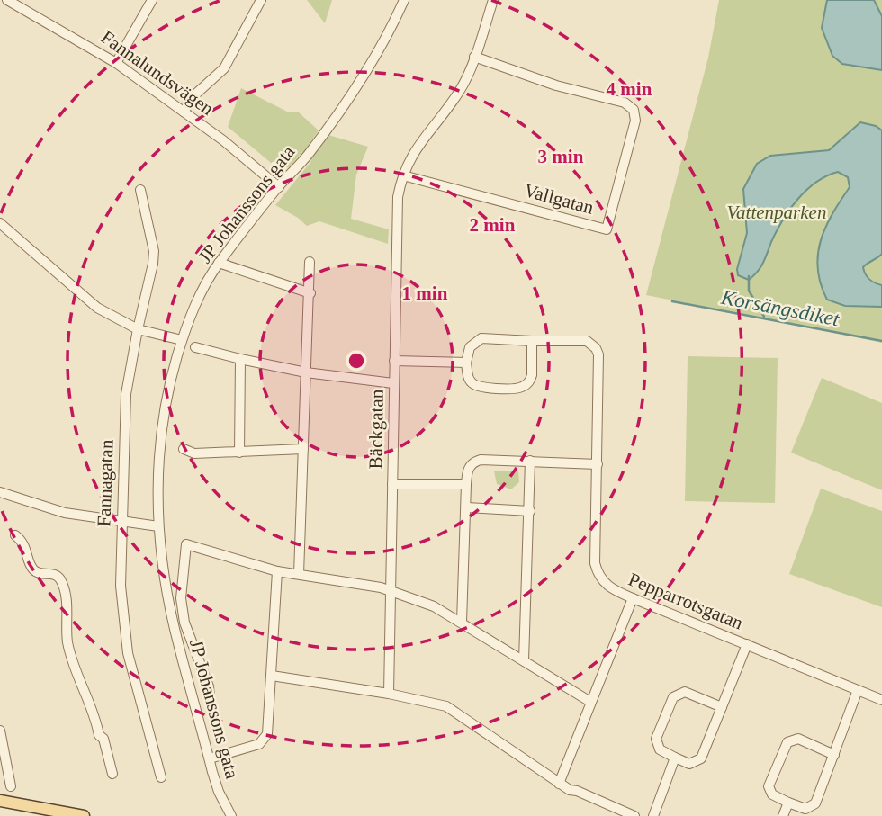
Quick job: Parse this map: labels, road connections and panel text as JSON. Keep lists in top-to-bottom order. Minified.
{"streets":{"street":["Fannalundsvägen","Vallgatan","JP Johanssons gata","Bäckgatan","Fannagatan","Pepparrotsgatan"]},"crossings":[["Fannalundsvägen","JP Johanssons gata"],["Vallgatan","Bäckgatan"]],"water":["Korsängsdiket"],"parks":["Vattenparken"],"rings":["4 min","3 min","2 min","1 min"]}
